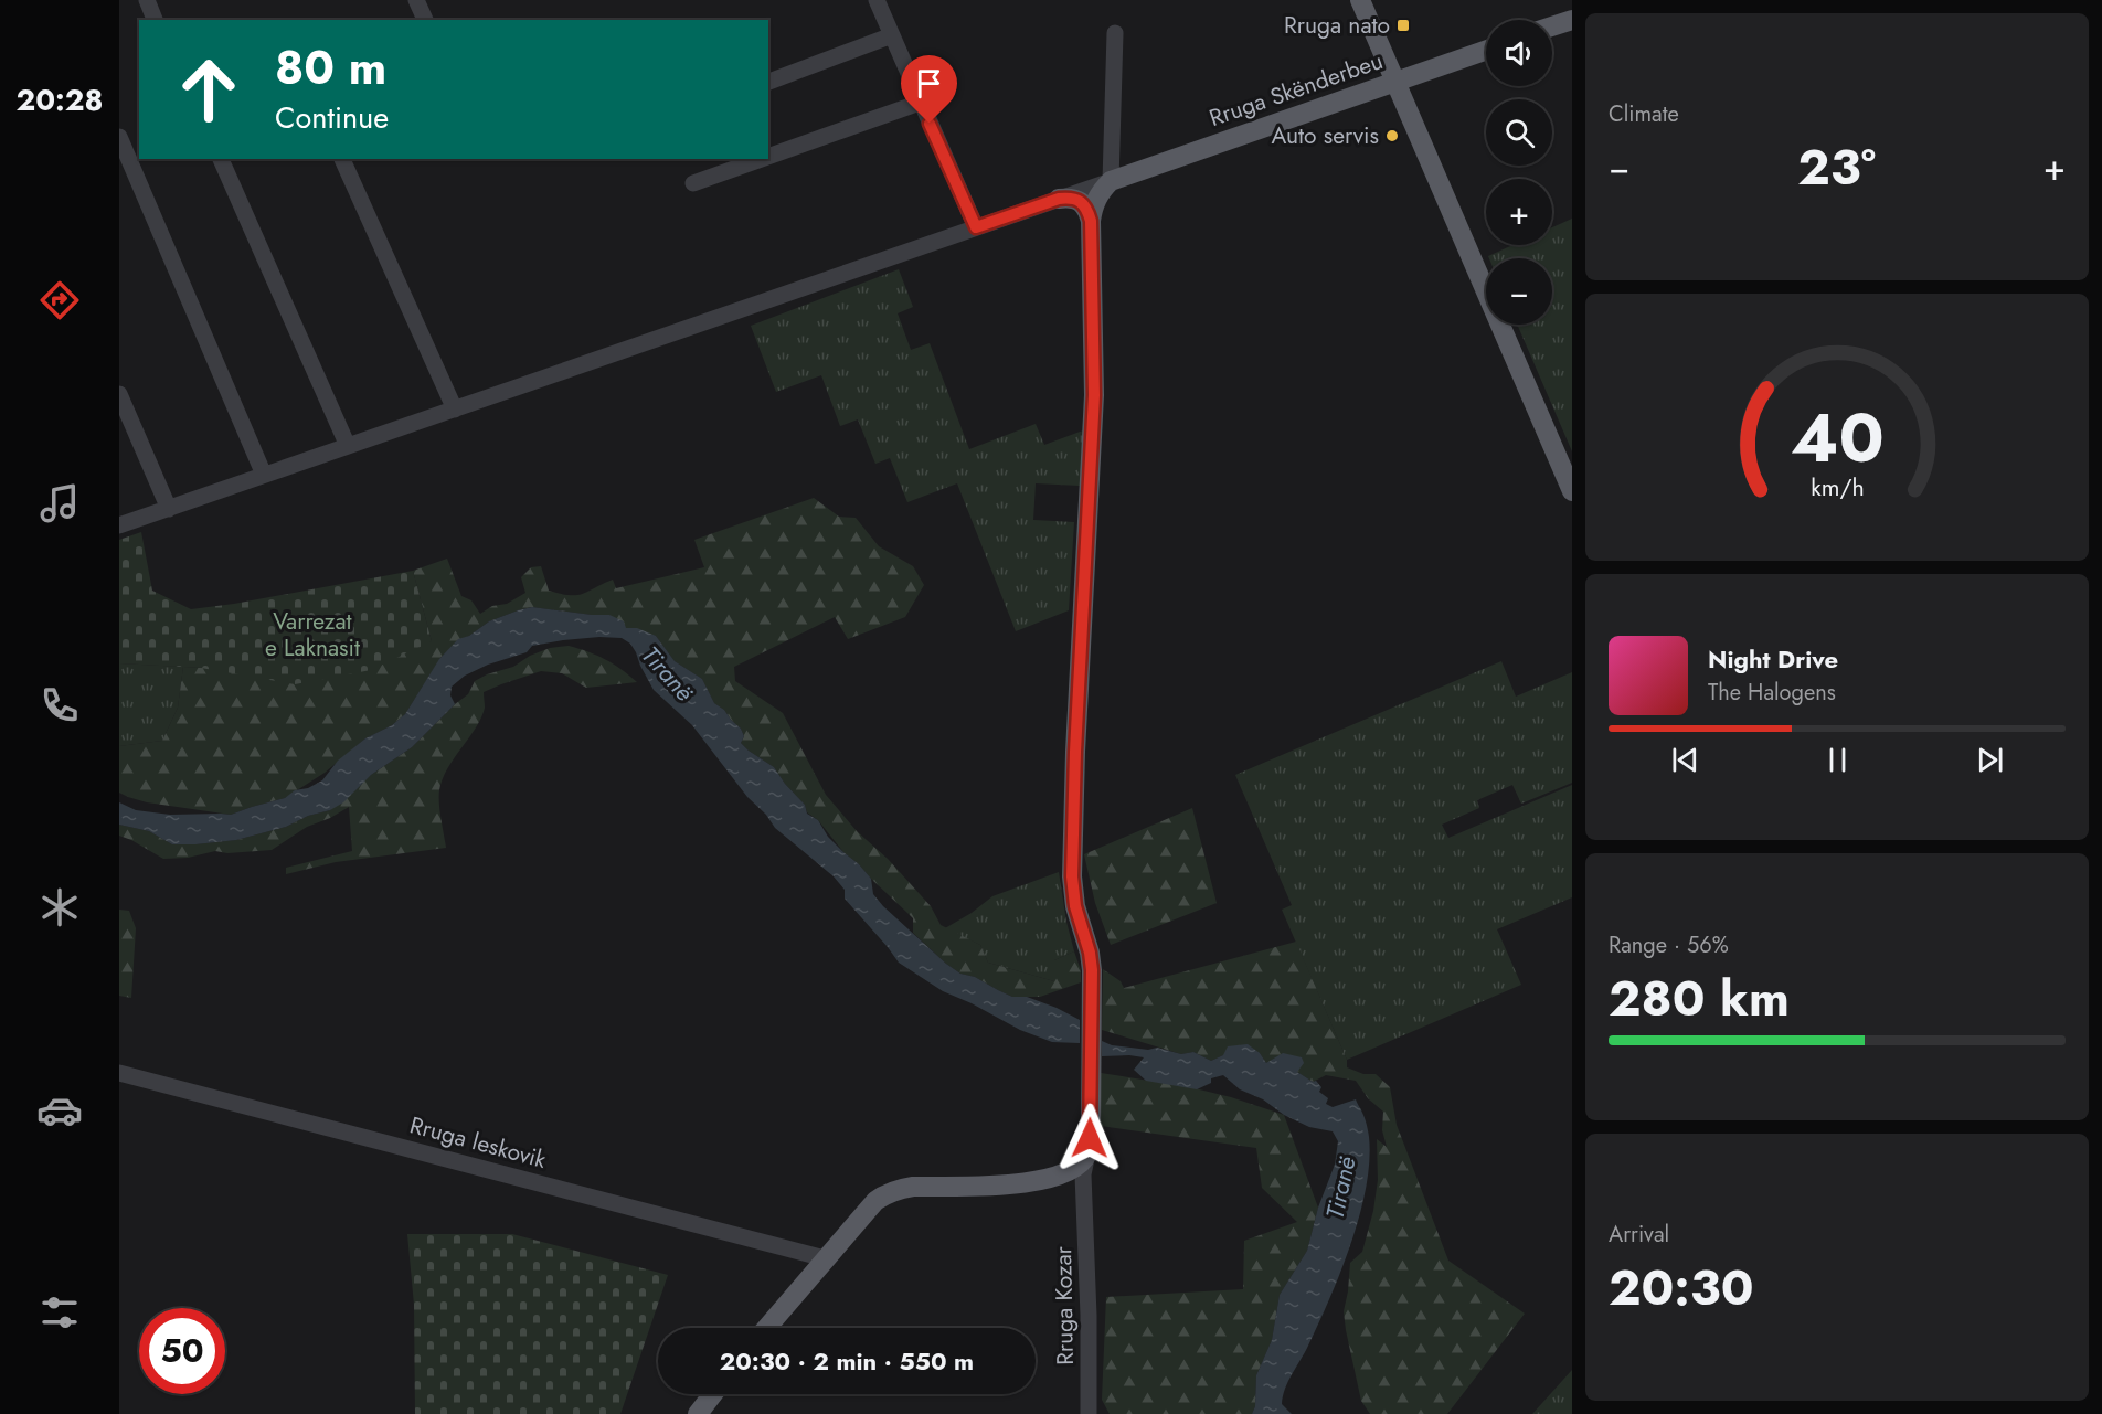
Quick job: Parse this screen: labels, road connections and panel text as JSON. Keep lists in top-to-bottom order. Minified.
{"streets":{"main road":["Rruga Skënderbeu"],"street":["Rruga leskovik","Rruga Kozar"]},"water":["Tiranë"],"parks":["Varrezat e Laknasit"],"places":{"transit":["Rruga nato"],"other":["Auto servis"]},"page":{"tabs":"20:28","tile":["Climate",["Range · 56%","280 km"],["Arrival","20:30"]],"map_buttons":["+","−"],"turn":["80 m","Continue"],"heat":["−","23°","+"],"song":["Night Drive","The Halogens"],"limit":"50","trip":"20:30 · 2 min · 550 m","gauge":["40","km/h"]}}
